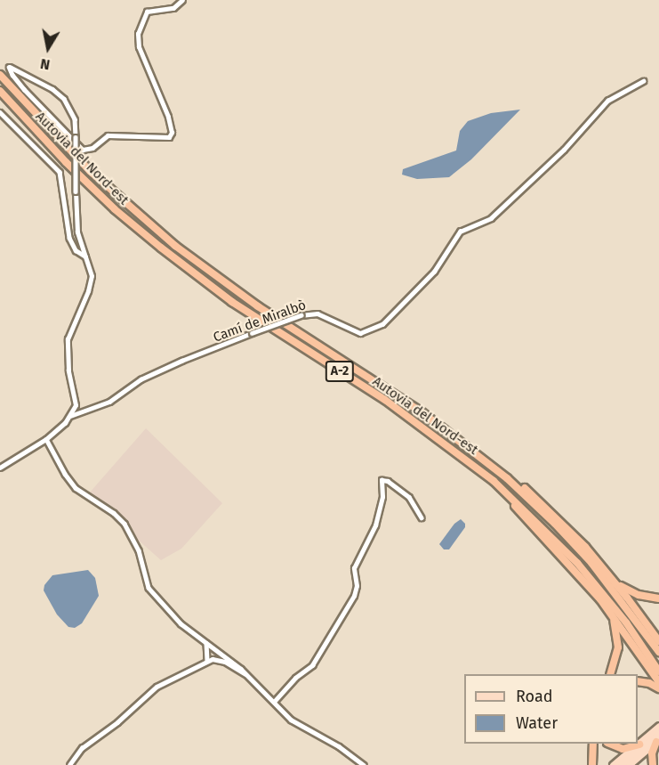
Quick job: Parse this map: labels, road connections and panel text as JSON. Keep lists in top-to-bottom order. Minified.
{"streets":{"highway":["Autovia del Nord-est","A-2"],"street":["Camí de Miralbò"]},"legend":["Road","Water"],"north":"bottom"}
